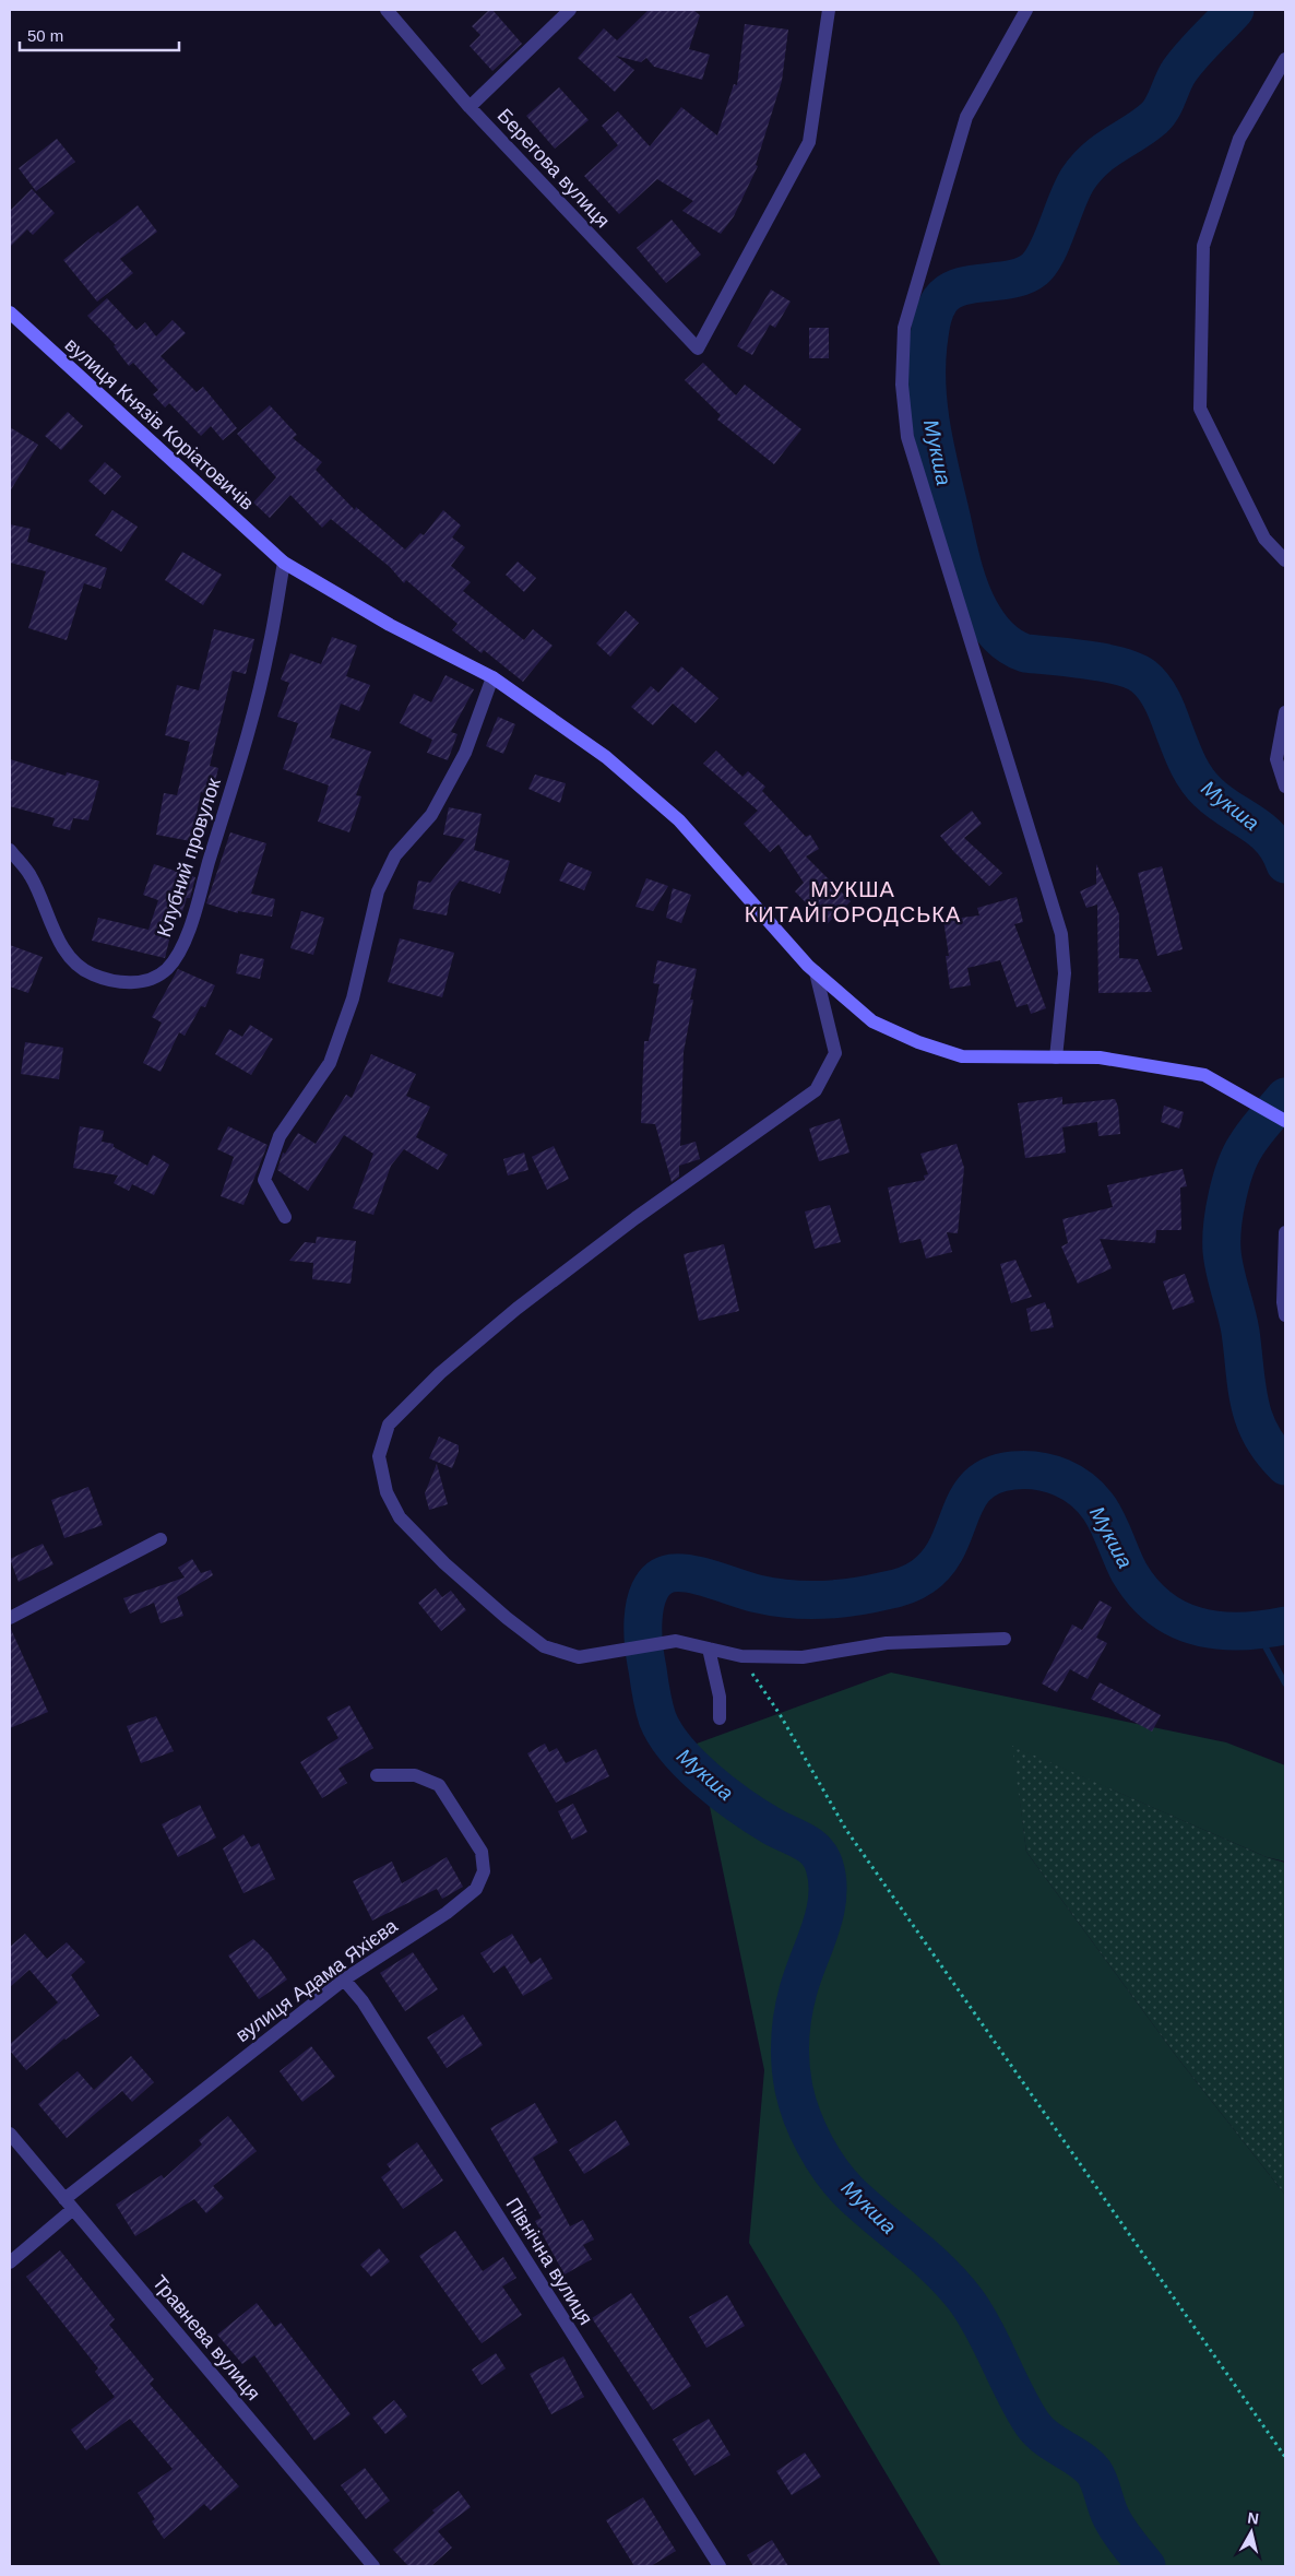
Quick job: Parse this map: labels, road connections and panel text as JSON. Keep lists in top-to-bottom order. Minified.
{"streets":{"main road":["вулиця Князів Коріатовичів"],"street":["Берегова вулиця","Клубний провулок","вулиця Адама Яхієва","Північна вулиця","Травнева вулиця"]},"crossings":[["вулиця Князів Коріатовичів","Клубний провулок"],["вулиця Адама Яхієва","Північна вулиця"],["вулиця Адама Яхієва","Травнева вулиця"]],"districts":["МУКША КИТАЙГОРОДСЬКА"],"water":["Мукша"],"scale_bar":"50 m","north":"top"}
